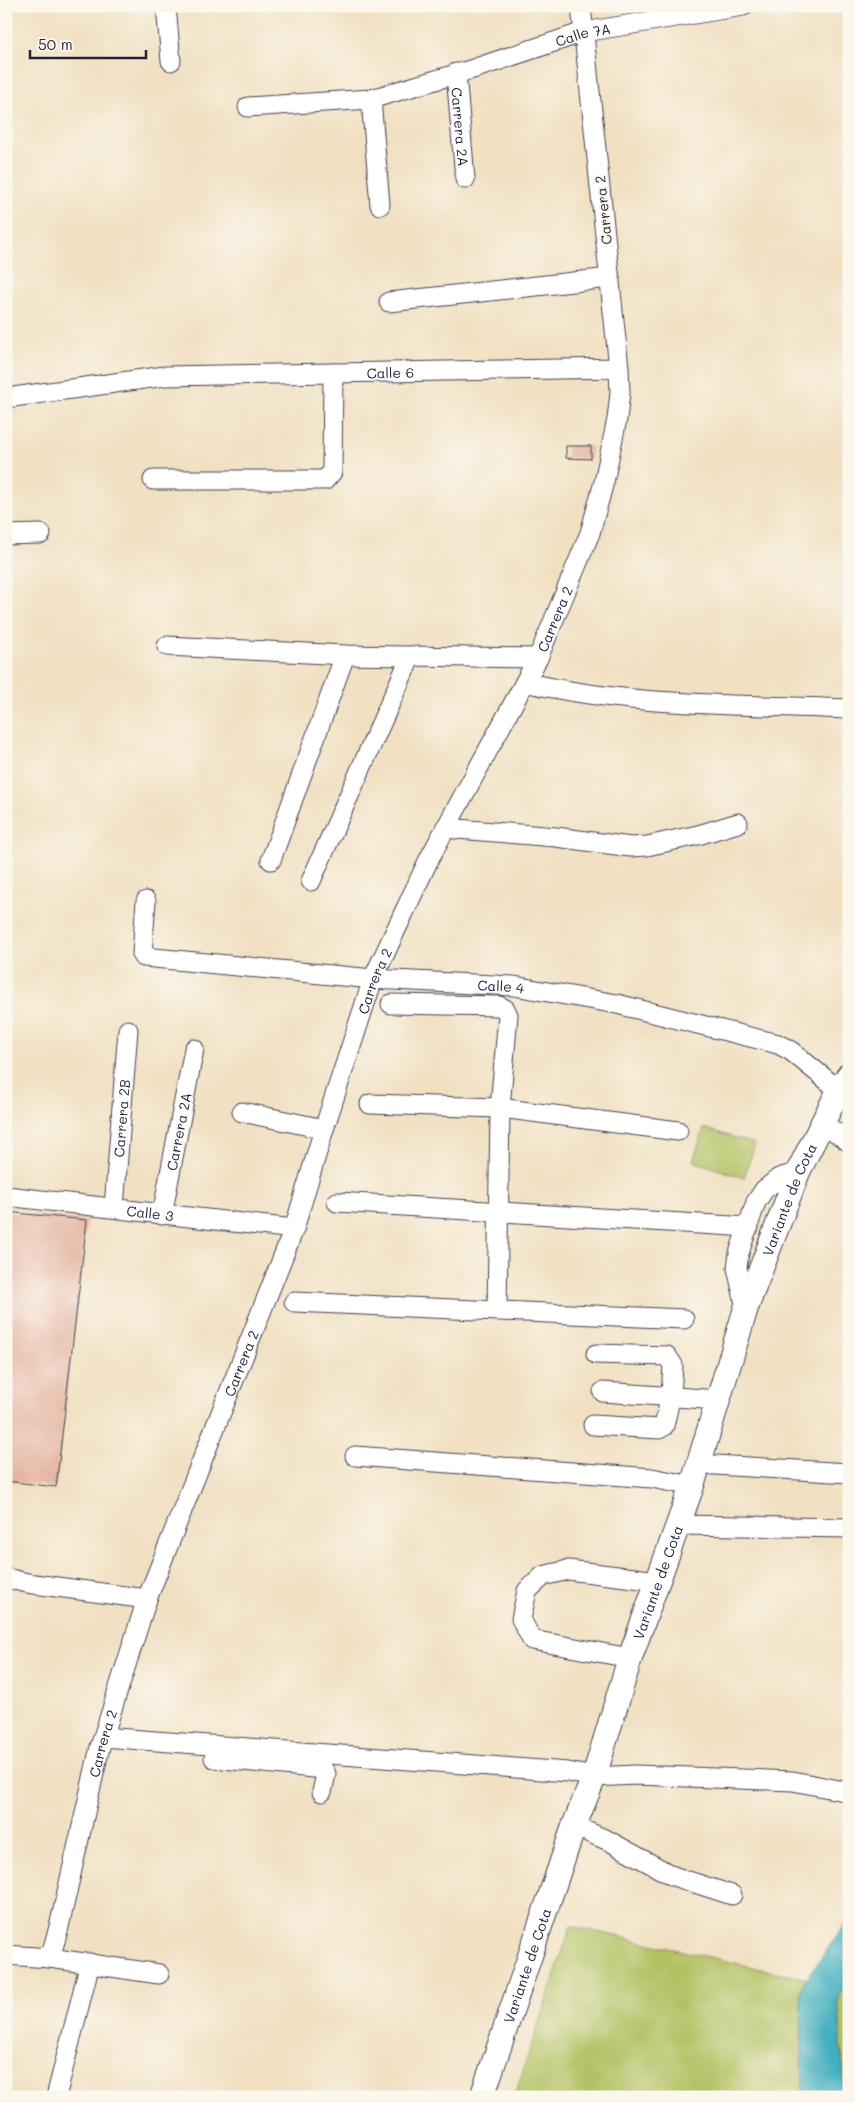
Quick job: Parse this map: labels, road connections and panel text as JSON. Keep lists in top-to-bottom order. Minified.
{"streets":{"main road":["Variante de Cota"],"street":["Calle 7A","Carrera 2A","Carrera 2","Calle 6","Calle 4","Carrera 2B","Calle 3"]},"crossings":[["Calle 7A","Carrera 2A"],["Calle 7A","Carrera 2"],["Carrera 2A","Calle 3"],["Carrera 2","Calle 6"],["Carrera 2","Calle 4"],["Carrera 2","Calle 3"],["Calle 4","Variante de Cota"],["Carrera 2B","Calle 3"]],"scale_bar":"50 m"}
